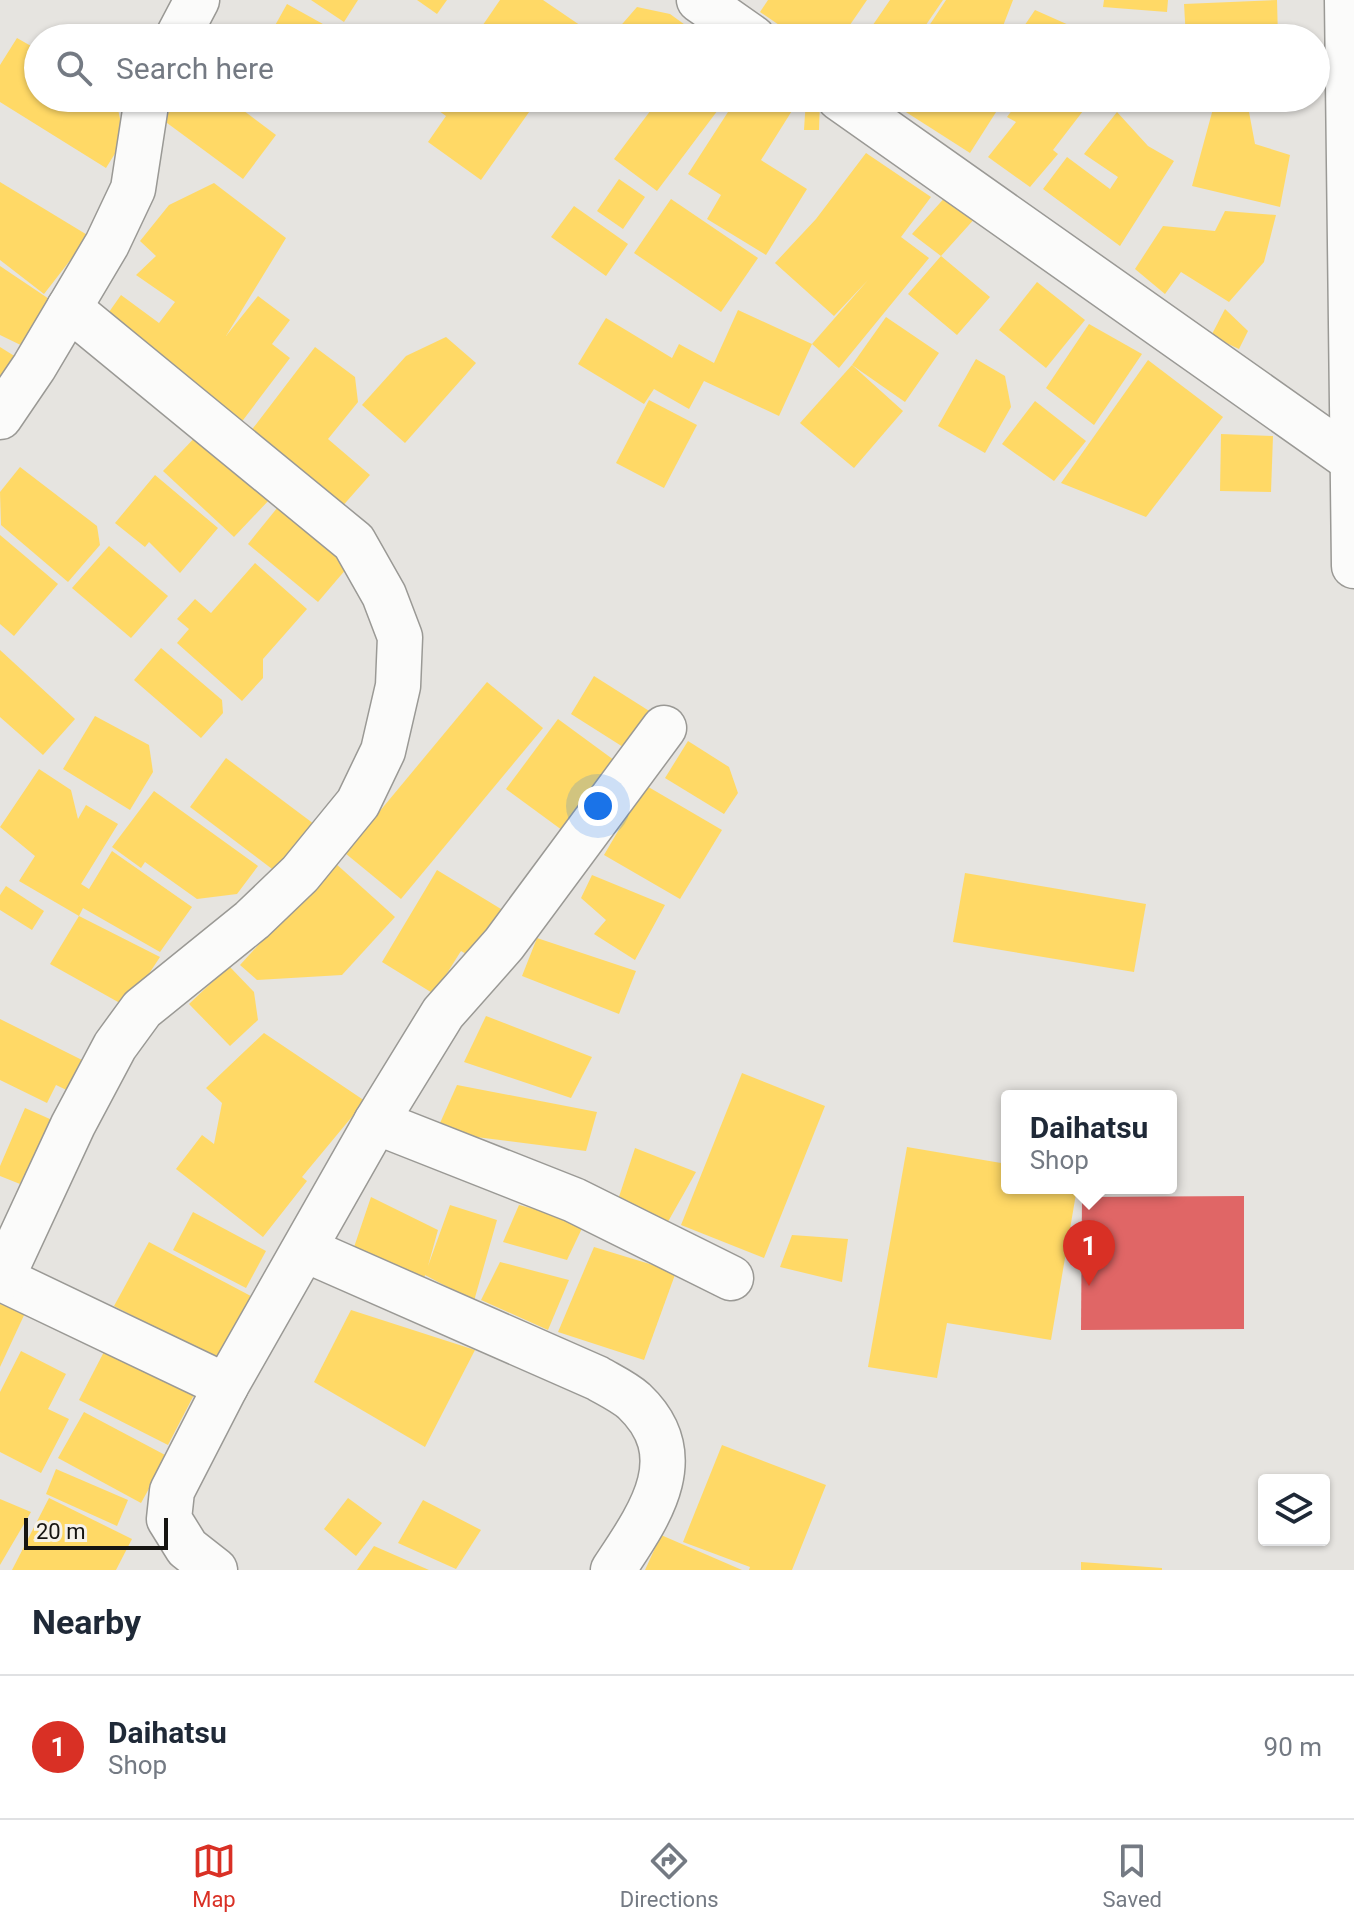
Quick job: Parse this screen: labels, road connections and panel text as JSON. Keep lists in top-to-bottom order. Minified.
{"scale_bar":"20 m","page":{"search":"Search here","popup":["Daihatsu","Shop"],"pins":"1","scale":"20 m","heading":"Nearby","list":[{"mark":"1","name":"Daihatsu","note":"Shop","value":"90 m"}],"nav":["Map","Directions","Saved"]}}
